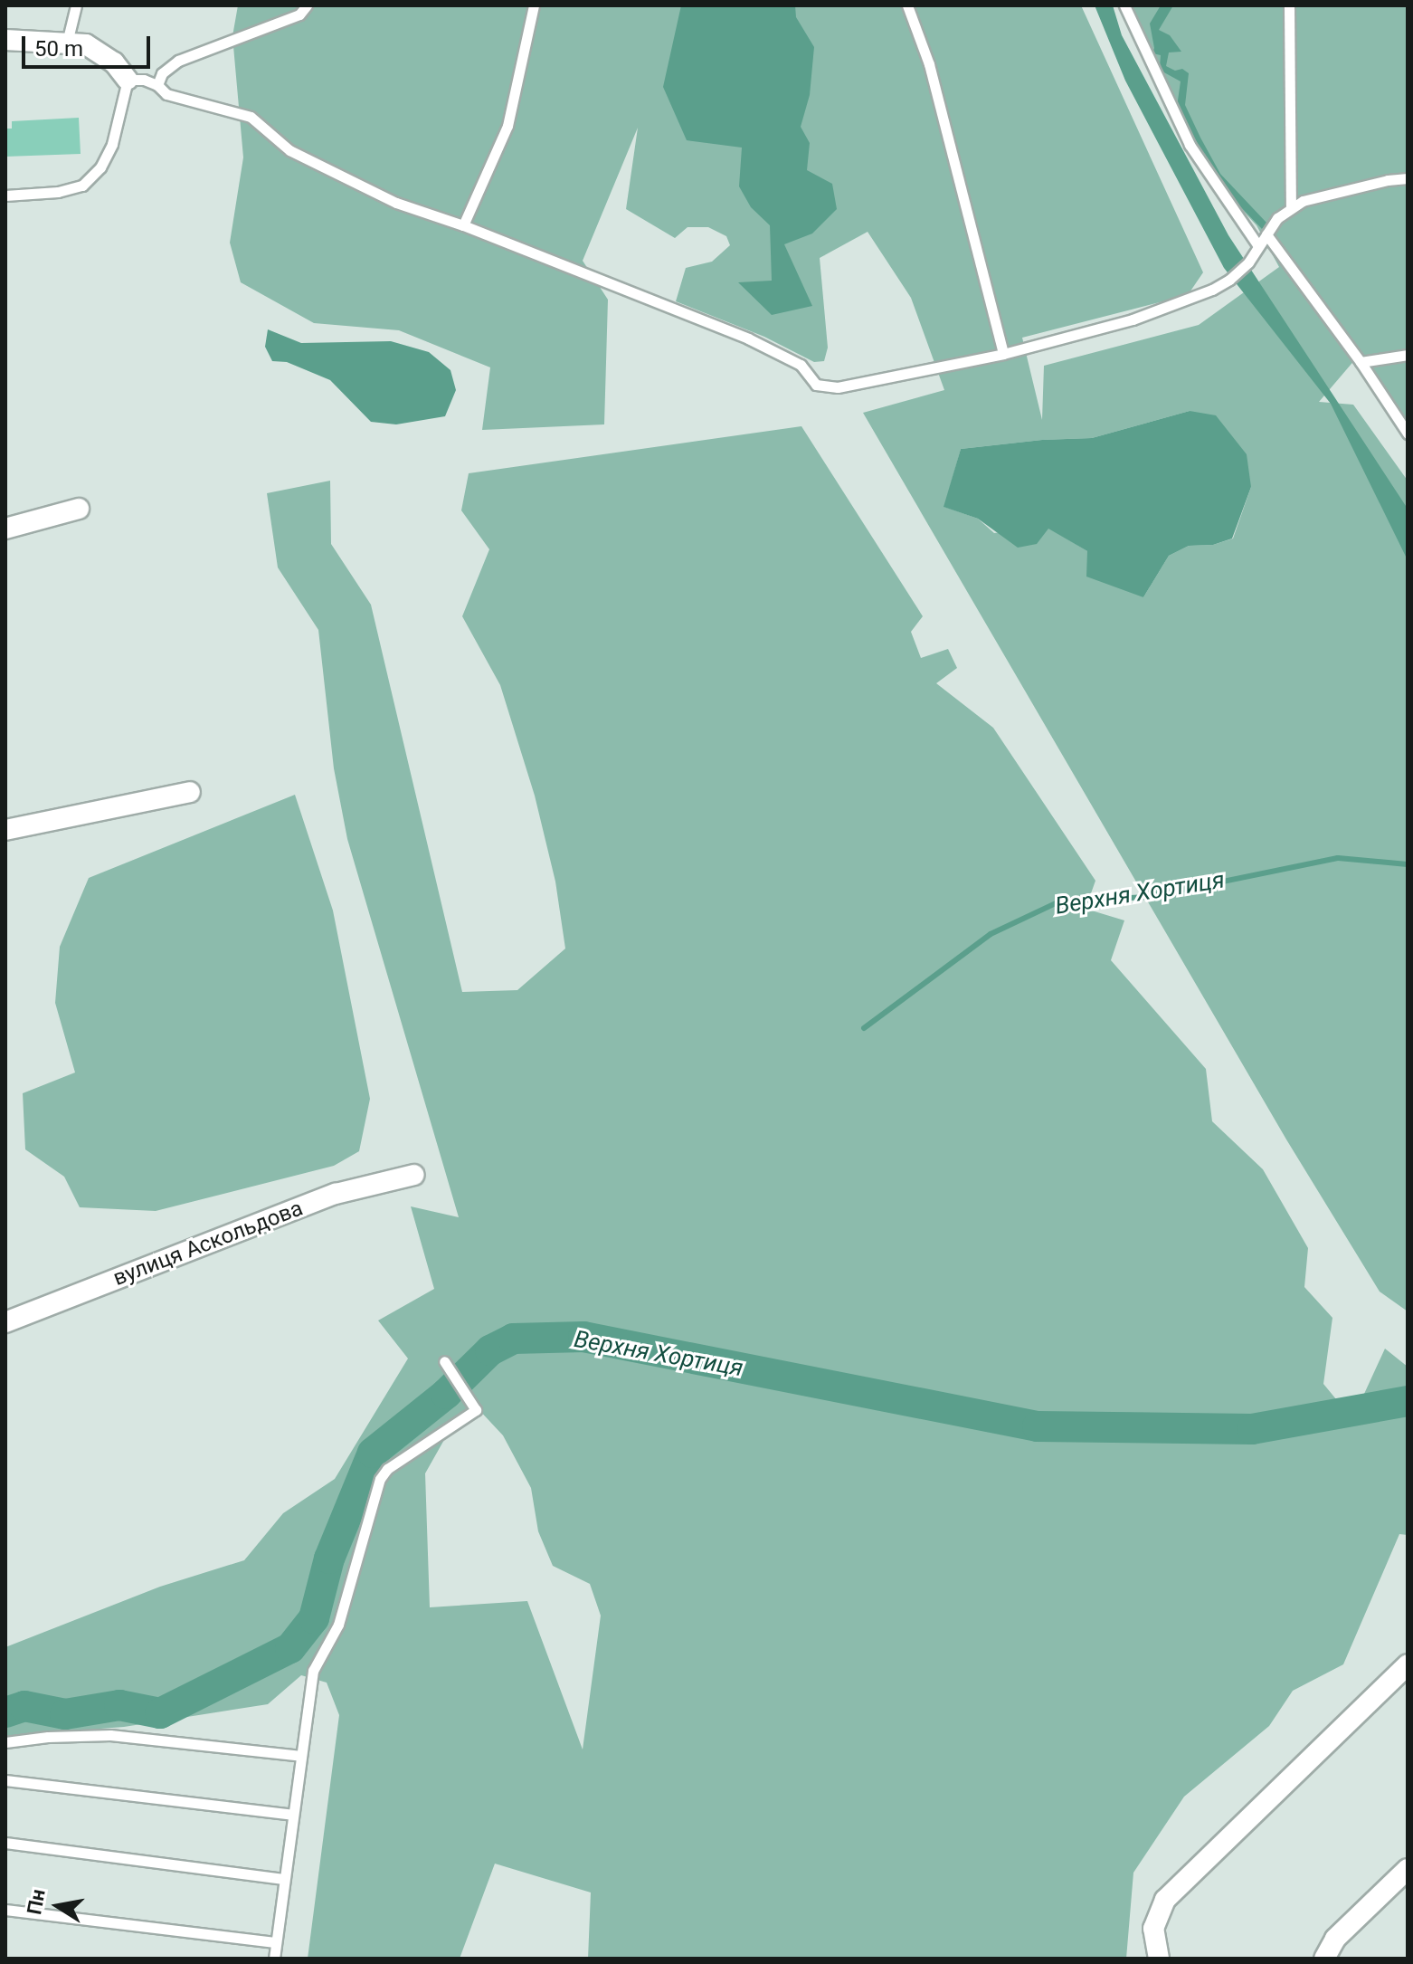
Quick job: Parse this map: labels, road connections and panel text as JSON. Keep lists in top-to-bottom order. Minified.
{"streets":{"street":["вулиця Аскольдова"]},"water":["Верхня Хортиця"],"scale_bar":"50 m","north":"left"}
